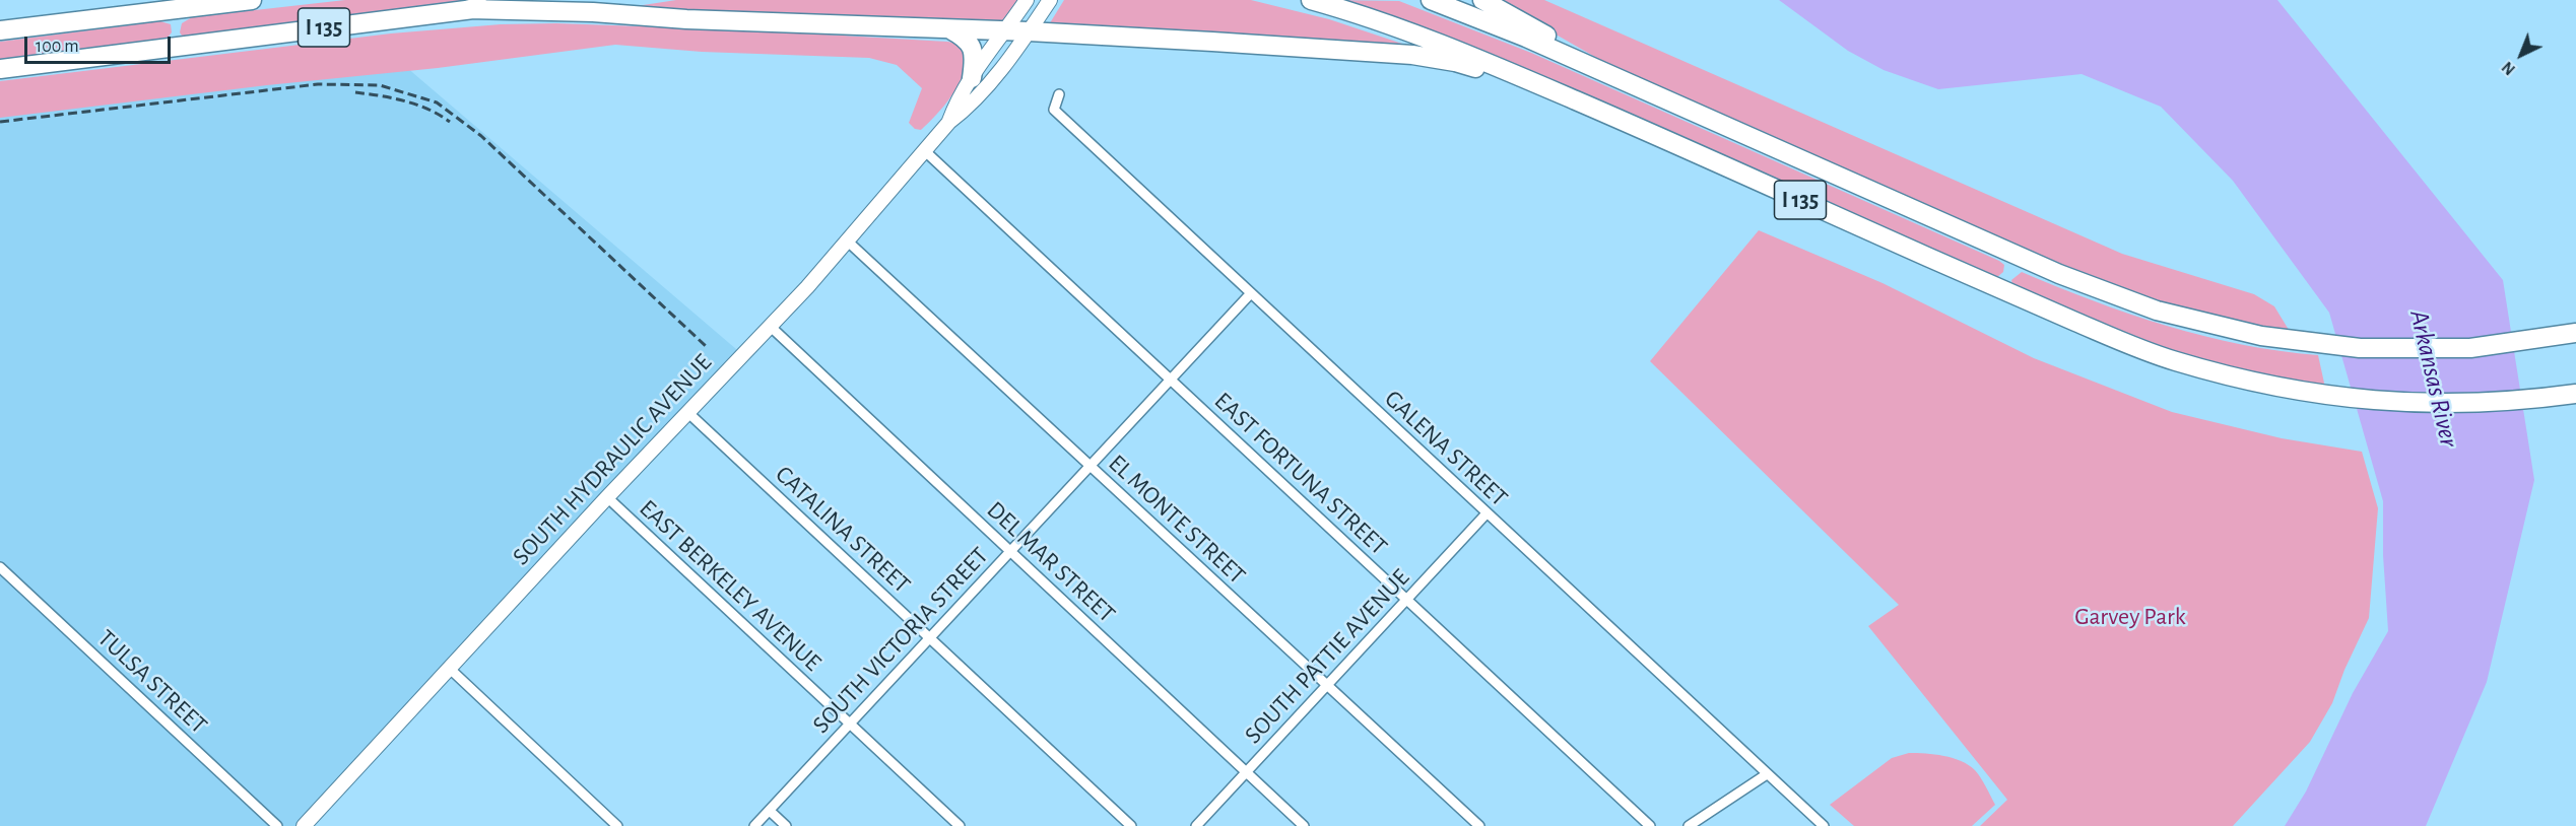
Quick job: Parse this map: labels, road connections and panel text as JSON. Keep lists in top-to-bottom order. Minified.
{"streets":{"highway":["I 135"],"street":["GALENA STREET","SOUTH HYDRAULIC AVENUE","EAST FORTUNA STREET","EL MONTE STREET","CATALINA STREET","DEL MAR STREET","EAST BERKELEY AVENUE","SOUTH VICTORIA STREET","SOUTH PATTIE AVENUE","TULSA STREET"]},"crossings":[["GALENA STREET","SOUTH VICTORIA STREET"],["GALENA STREET","SOUTH PATTIE AVENUE"],["SOUTH HYDRAULIC AVENUE","EAST FORTUNA STREET"],["SOUTH HYDRAULIC AVENUE","EL MONTE STREET"],["SOUTH HYDRAULIC AVENUE","CATALINA STREET"],["SOUTH HYDRAULIC AVENUE","DEL MAR STREET"],["SOUTH HYDRAULIC AVENUE","EAST BERKELEY AVENUE"],["EAST FORTUNA STREET","SOUTH VICTORIA STREET"],["EAST FORTUNA STREET","SOUTH PATTIE AVENUE"],["EL MONTE STREET","SOUTH VICTORIA STREET"],["EL MONTE STREET","SOUTH PATTIE AVENUE"],["CATALINA STREET","SOUTH VICTORIA STREET"],["DEL MAR STREET","SOUTH VICTORIA STREET"],["DEL MAR STREET","SOUTH PATTIE AVENUE"],["EAST BERKELEY AVENUE","SOUTH VICTORIA STREET"]],"water":["Arkansas River"],"parks":["Garvey Park"],"scale_bar":"100 m","north":"bottom left"}
